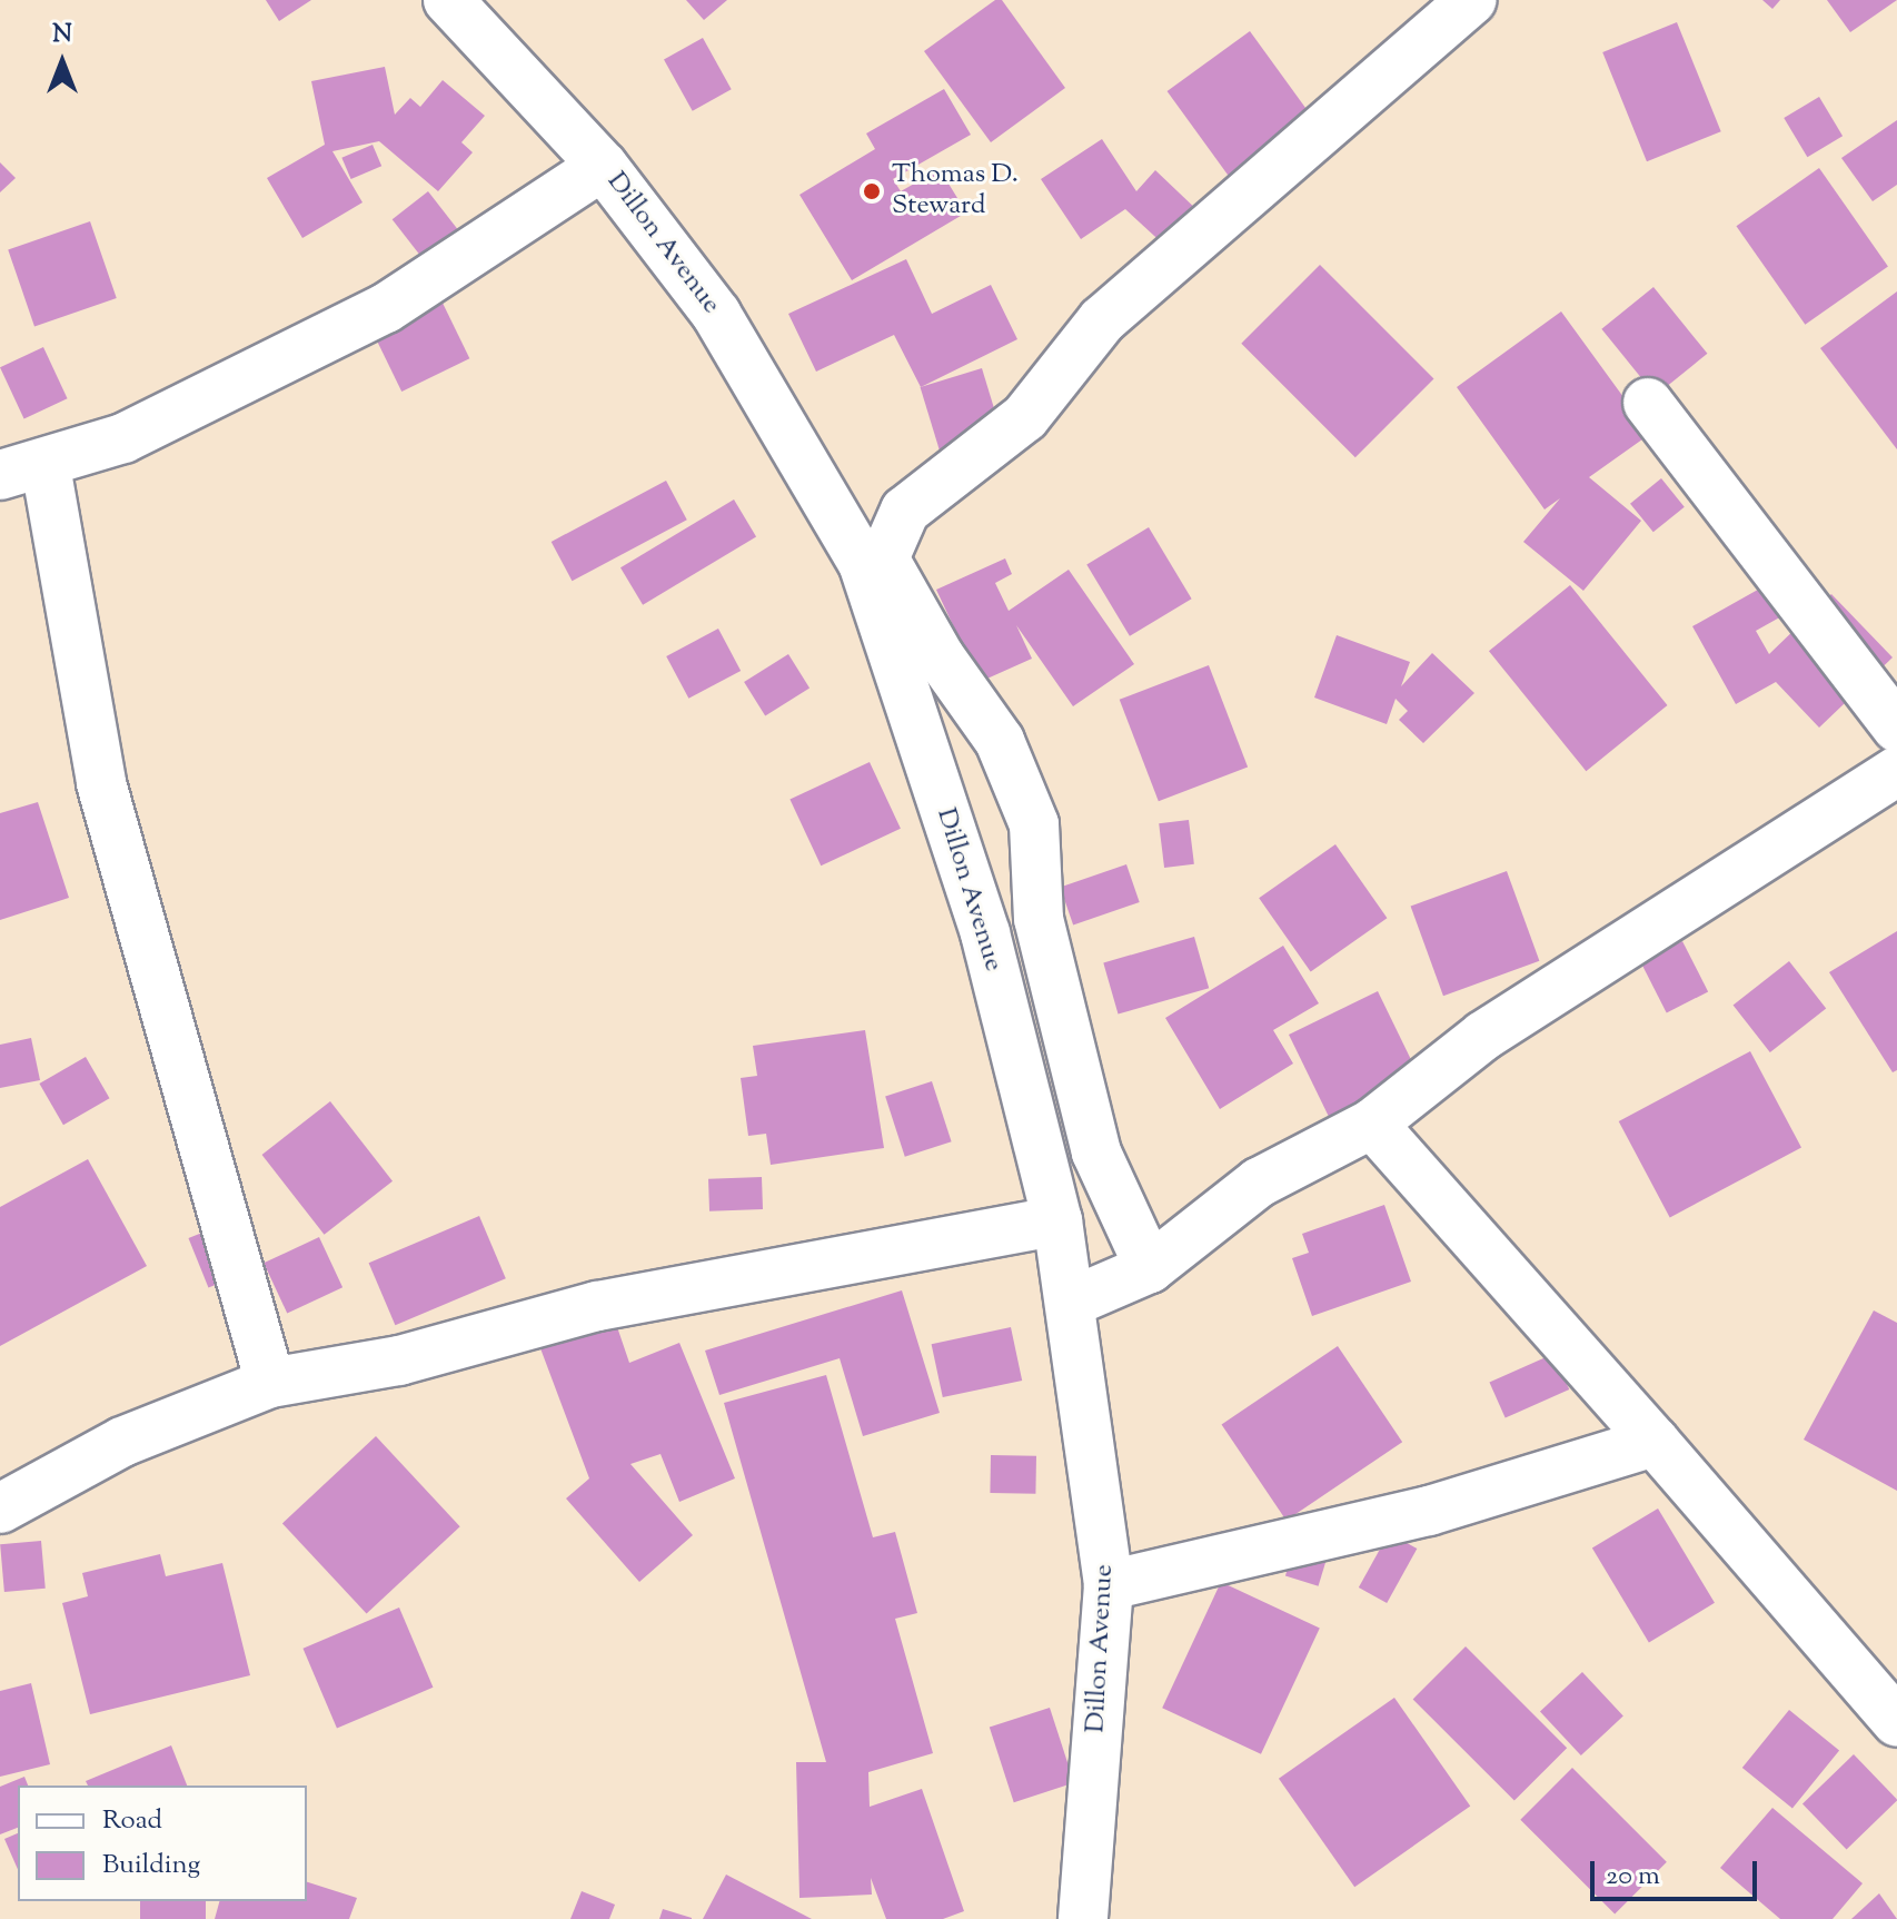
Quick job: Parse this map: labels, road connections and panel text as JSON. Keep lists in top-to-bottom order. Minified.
{"streets":{"street":["Dillon Avenue"]},"places":["Thomas D. Steward"],"legend":["Road","Building"],"scale_bar":"20 m","north":"top"}
